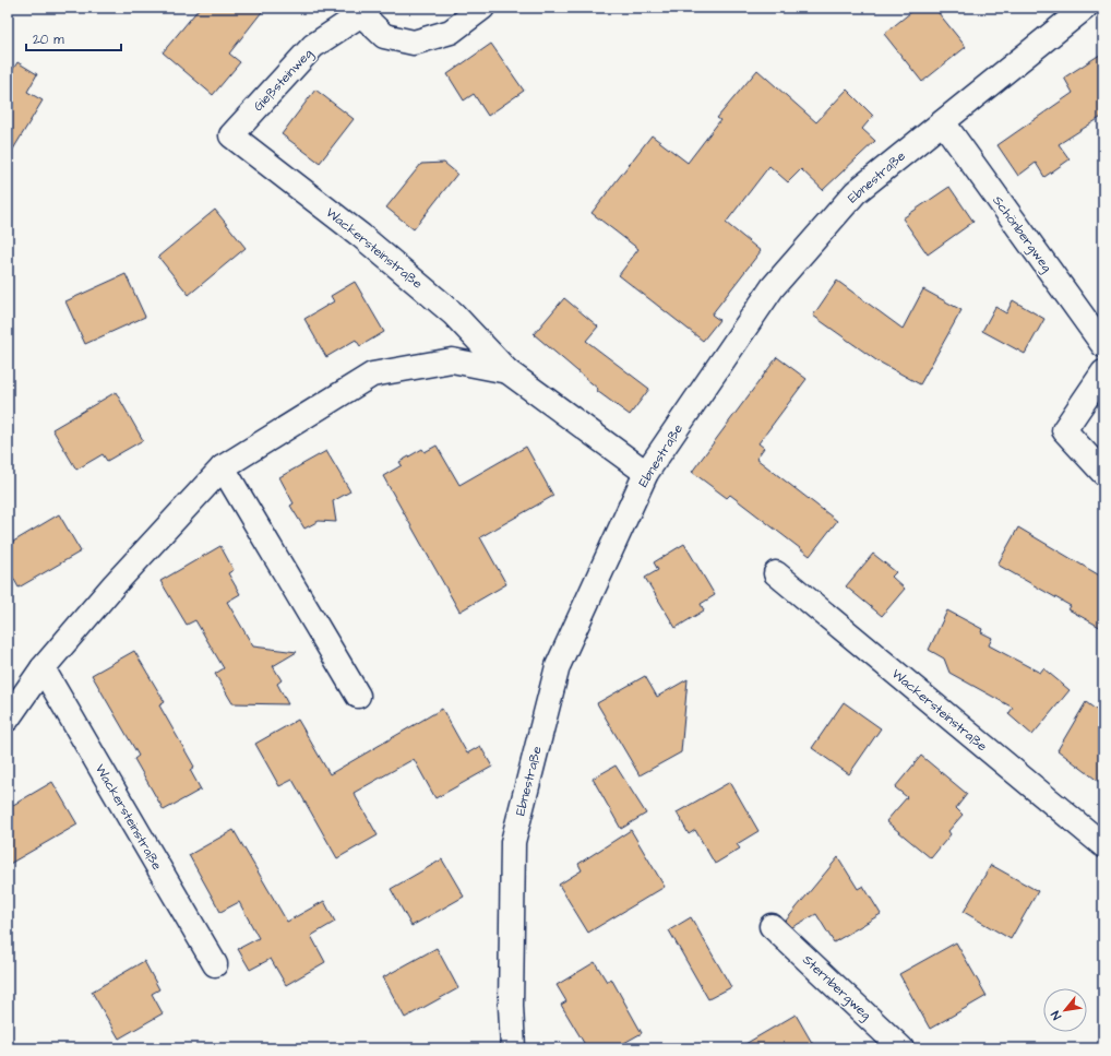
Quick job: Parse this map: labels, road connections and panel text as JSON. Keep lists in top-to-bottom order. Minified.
{"streets":{"street":["Gießsteinweg","Ebnestraße","Schönbergweg","Wackersteinstraße","Sternbergweg"]},"crossings":[["Gießsteinweg","Wackersteinstraße"],["Ebnestraße","Schönbergweg"],["Ebnestraße","Wackersteinstraße"]],"scale_bar":"20 m","north":"bottom left"}
